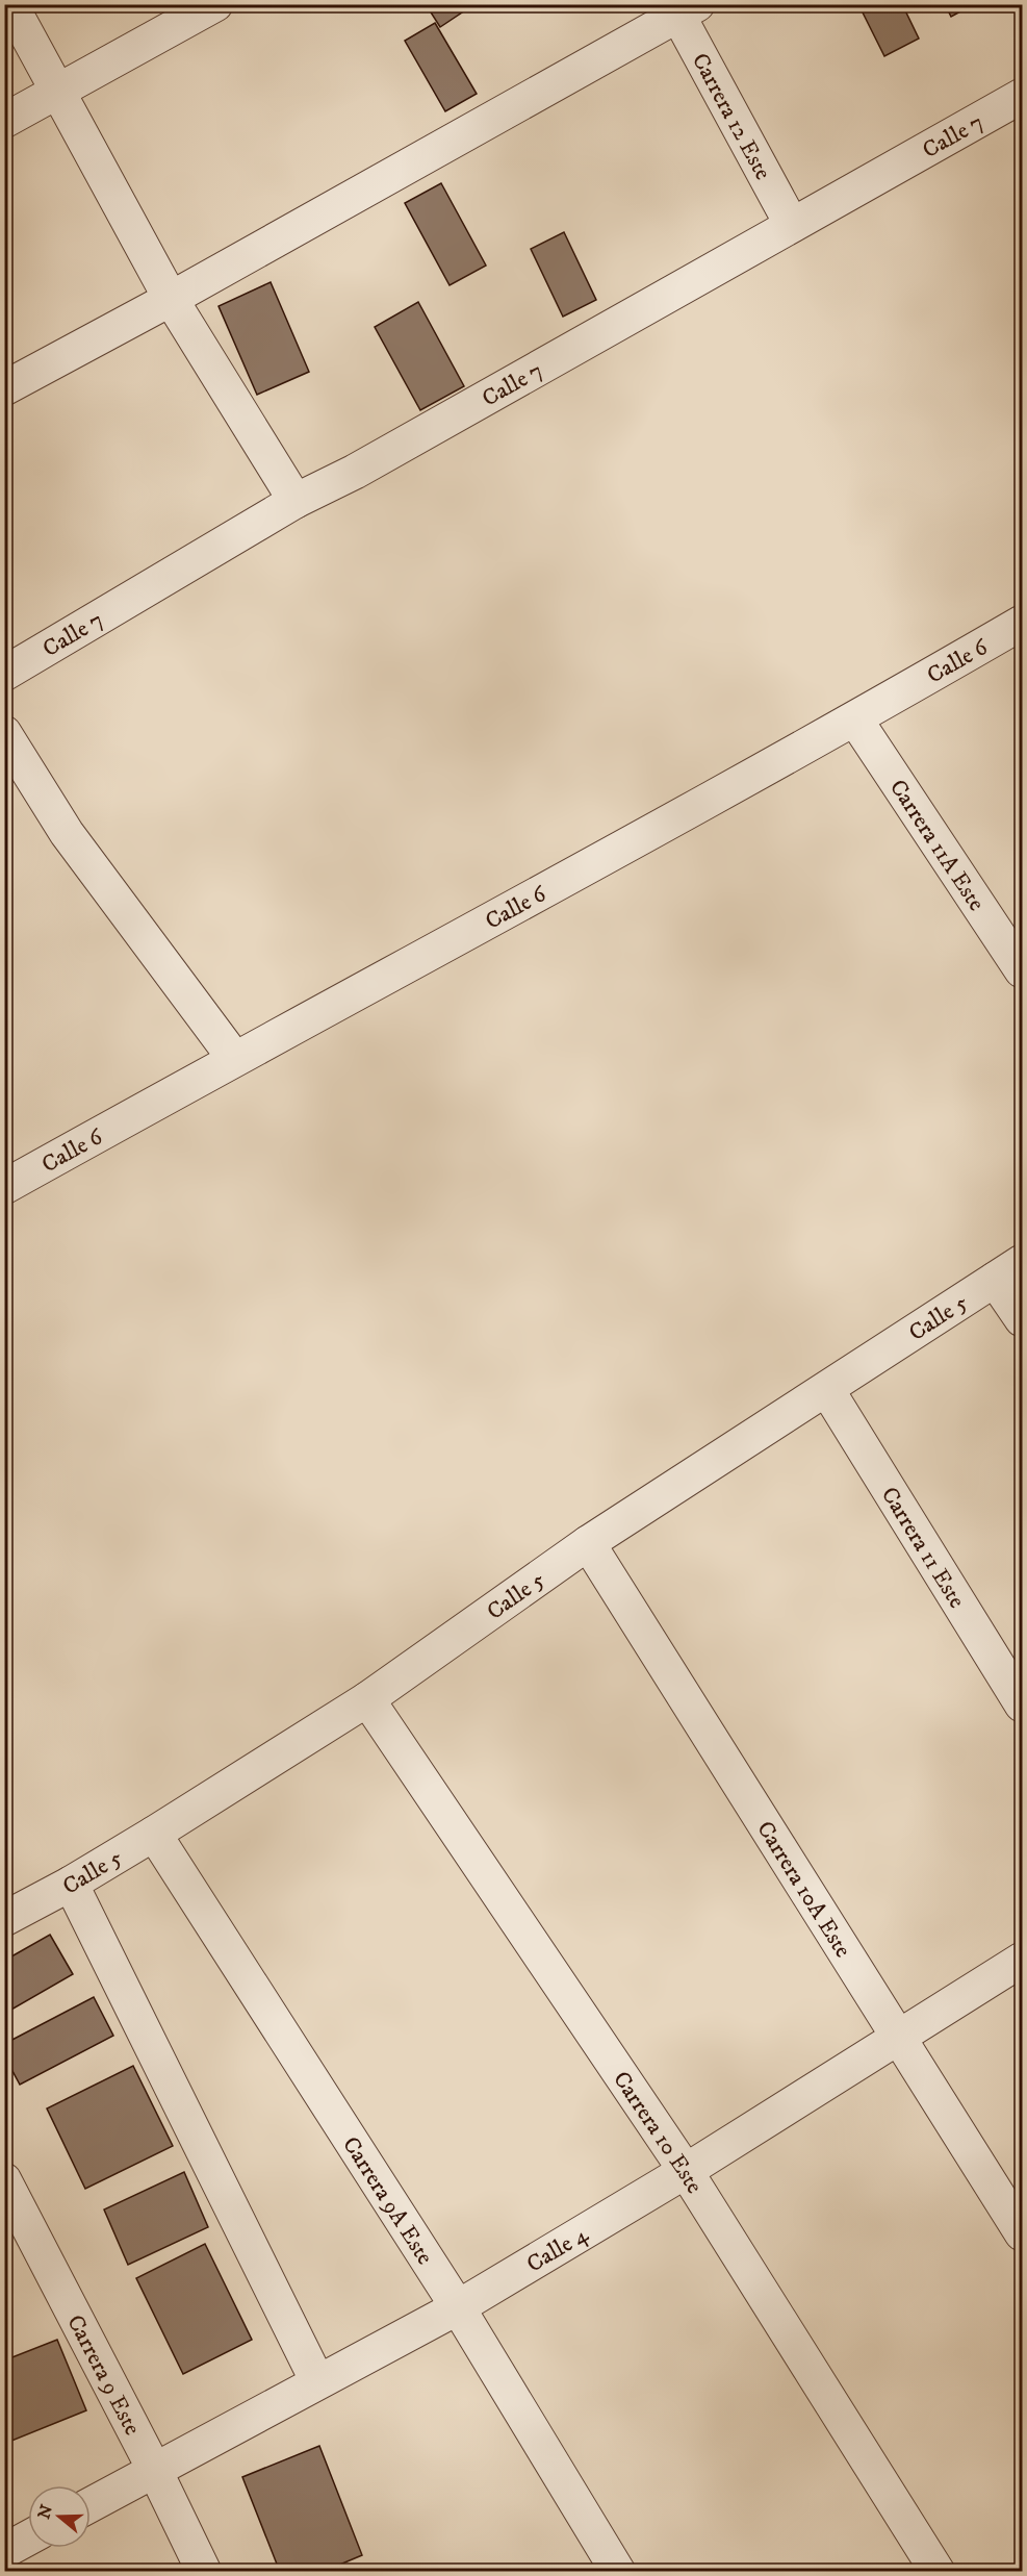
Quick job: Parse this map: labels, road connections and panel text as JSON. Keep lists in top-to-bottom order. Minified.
{"streets":{"street":["Carrera 12 Este","Calle 7","Calle 6","Carrera 11A Este","Calle 5","Carrera 11 Este","Carrera 10A Este","Carrera 10 Este","Carrera 9A Este","Calle 4","Carrera 9 Este"]},"crossings":[["Carrera 12 Este","Calle 7"],["Calle 6","Carrera 11A Este"],["Calle 5","Carrera 11 Este"],["Calle 5","Carrera 10A Este"],["Calle 5","Carrera 10 Este"],["Calle 5","Carrera 9A Este"],["Carrera 10A Este","Calle 4"],["Carrera 10 Este","Calle 4"],["Carrera 9A Este","Calle 4"],["Calle 4","Carrera 9 Este"]],"north":"left"}
